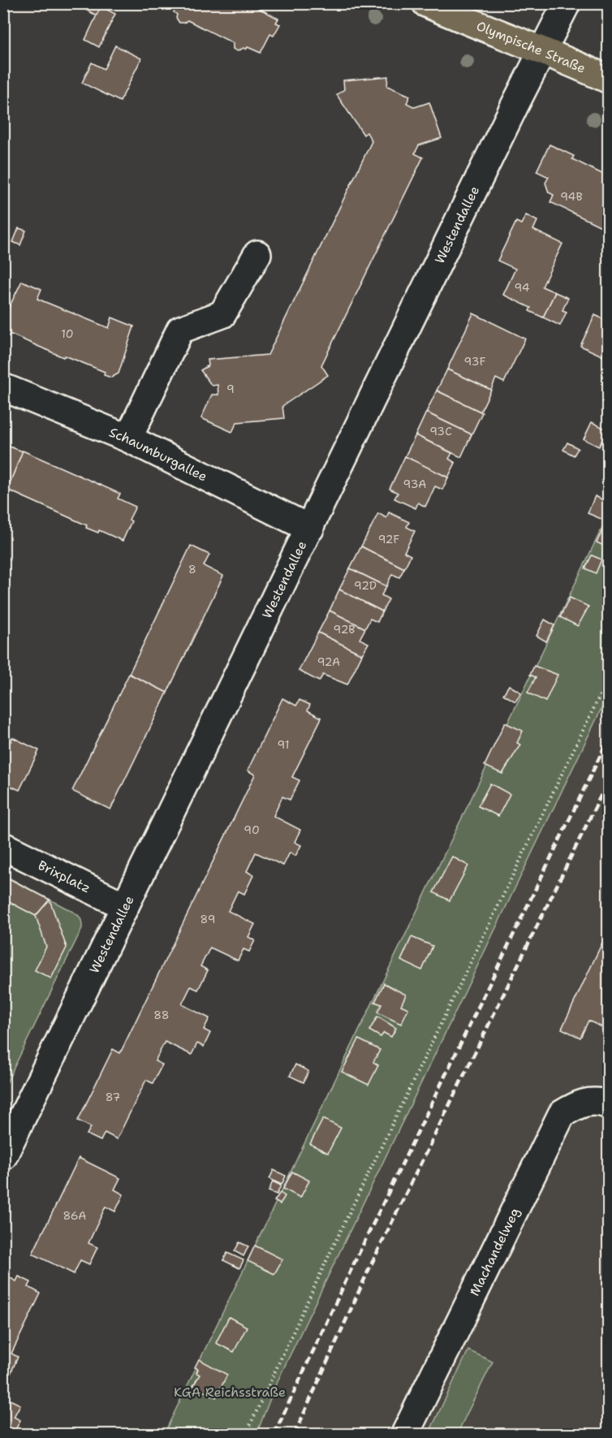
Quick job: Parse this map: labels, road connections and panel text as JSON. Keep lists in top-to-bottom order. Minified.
{"streets":{"main road":["Olympische Straße"],"street":["Westendallee","Schaumburgallee","Brixplatz","Machandelweg"]},"crossings":[["Olympische Straße","Westendallee"],["Westendallee","Schaumburgallee"],["Westendallee","Brixplatz"]],"parks":["KGA Reichsstraße"],"house_numbers":["94B","94","10","93F","9","93C","93A","92F","8","92D","92B","92A","91","90","89","88","87","86A"]}
